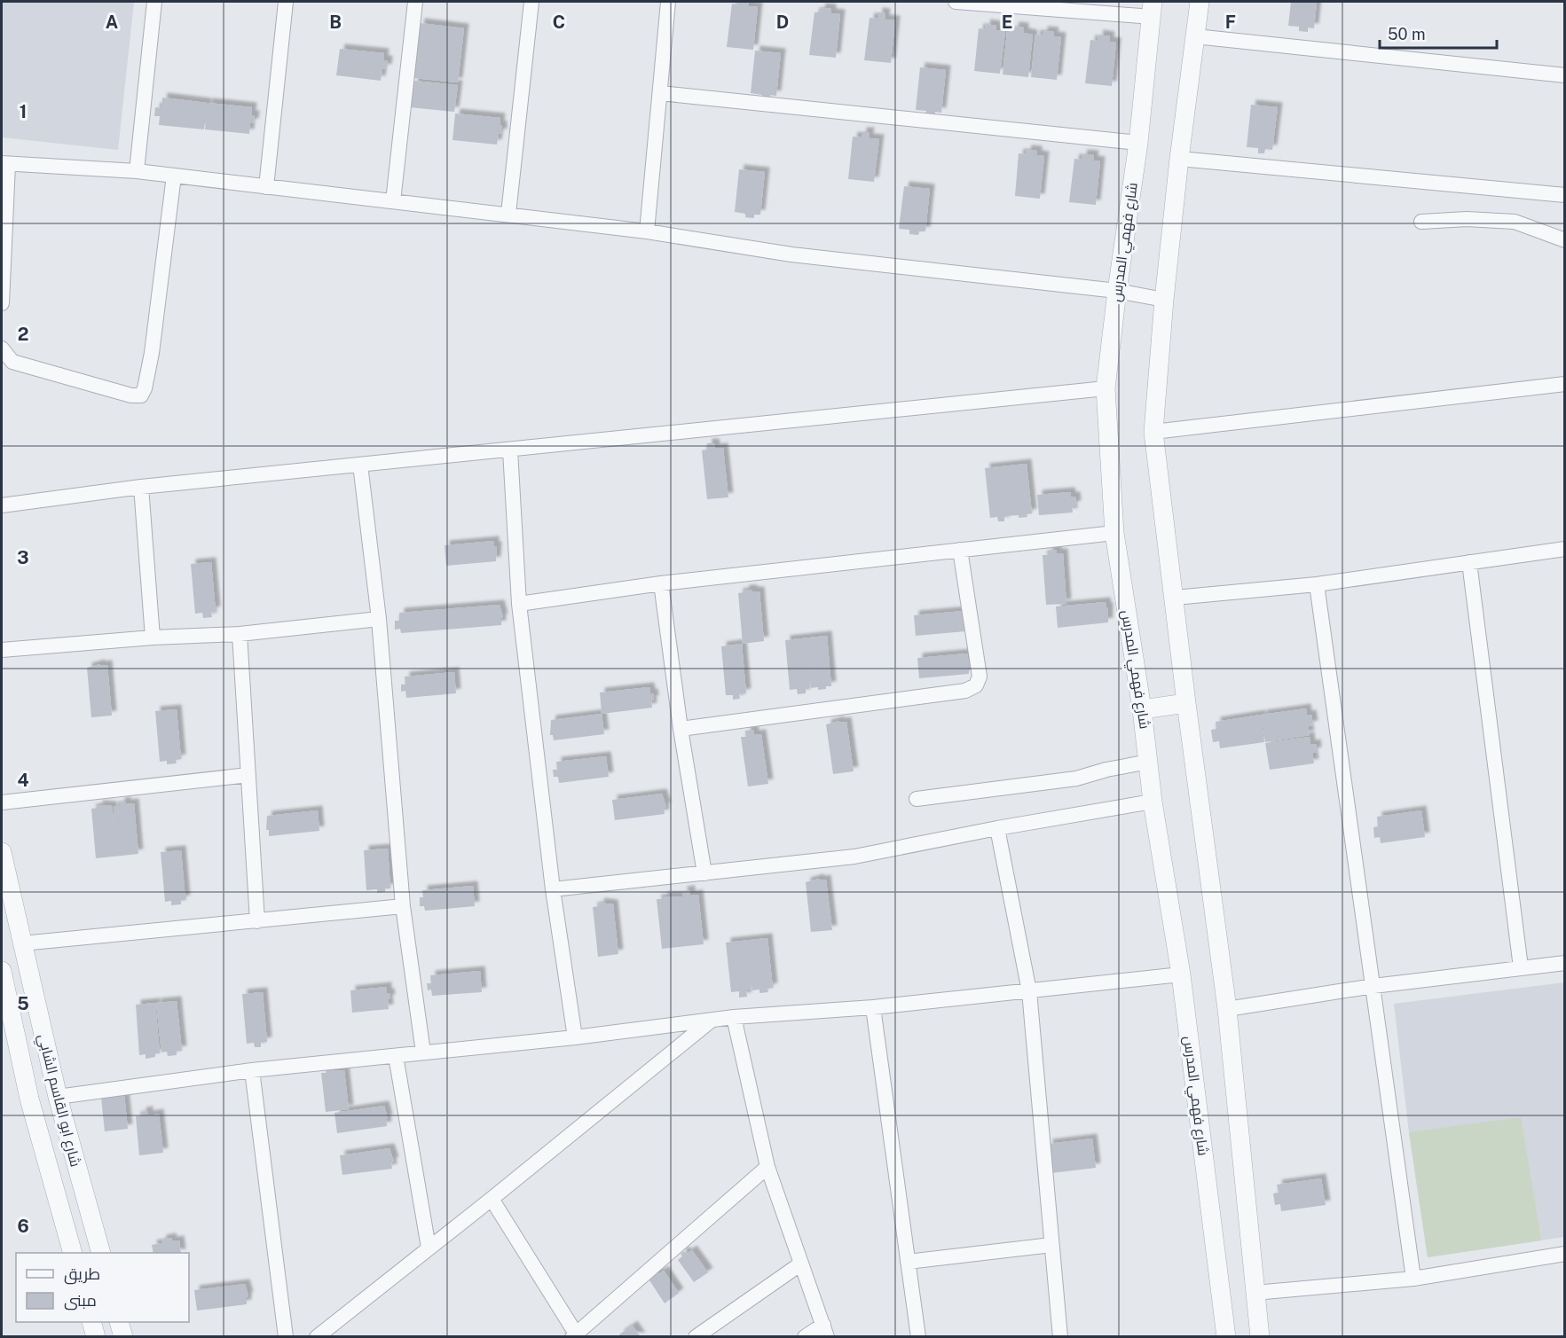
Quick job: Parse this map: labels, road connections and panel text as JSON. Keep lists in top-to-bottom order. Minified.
{"streets":{"street":["شارع فهمي المدرس","شارع ابو القاسم الشابي"]},"legend":["طريق","مبنى"],"scale_bar":"50 m","grid":{"columns":["A","B","C","D","E","F"],"rows":["1","2","3","4","5","6"]}}
